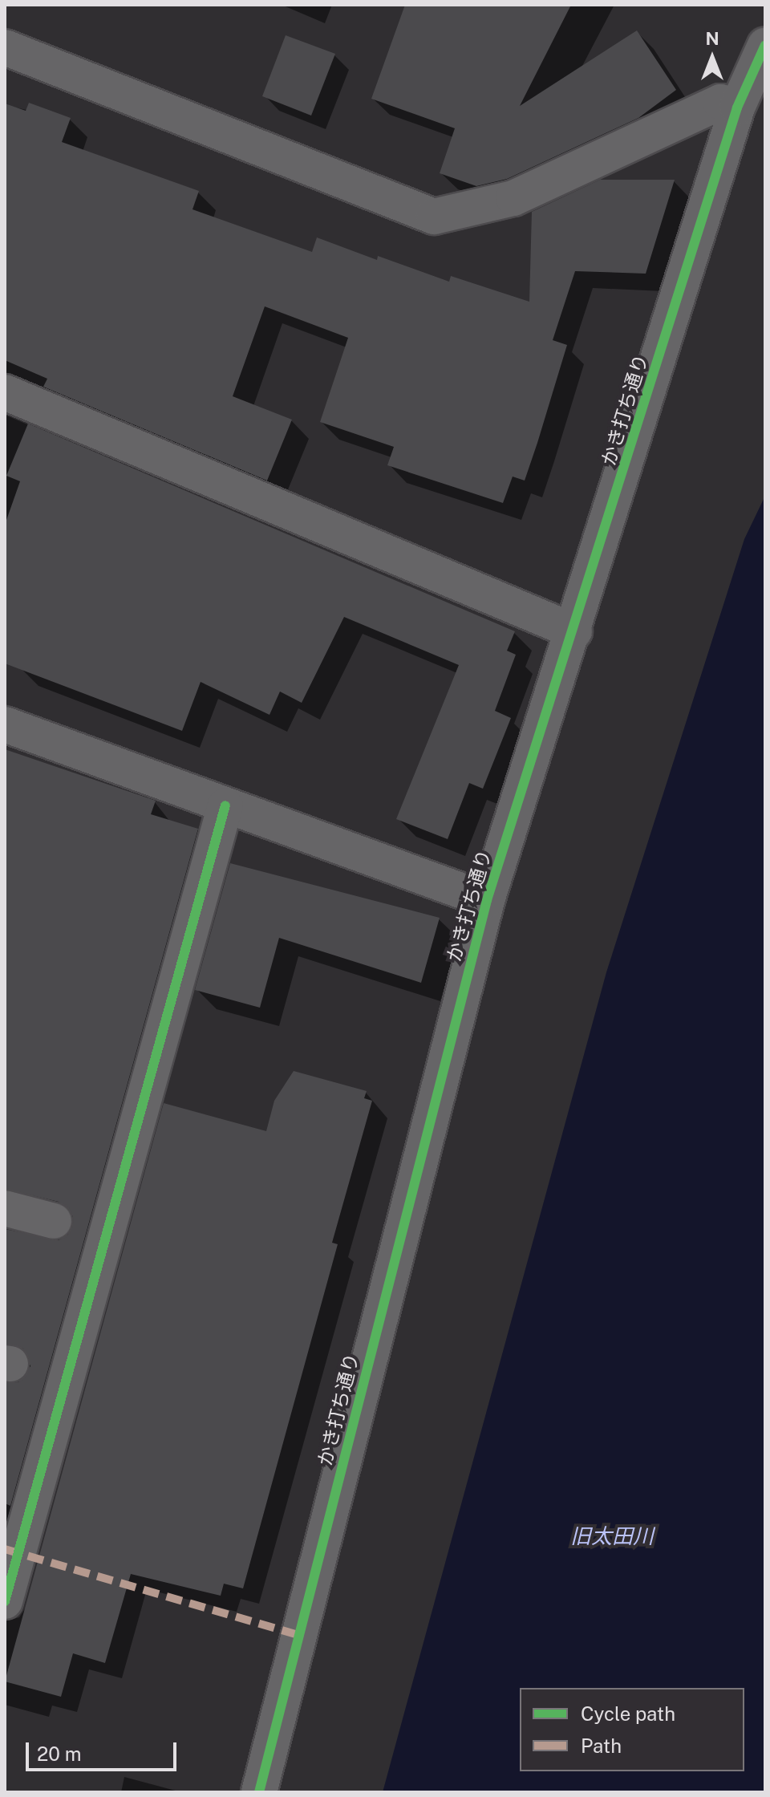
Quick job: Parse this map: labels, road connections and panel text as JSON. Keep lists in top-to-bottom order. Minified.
{"streets":{"street":["かき打ち通り"]},"water":["旧太田川"],"legend":["Cycle path","Path"],"scale_bar":"20 m","north":"top"}
